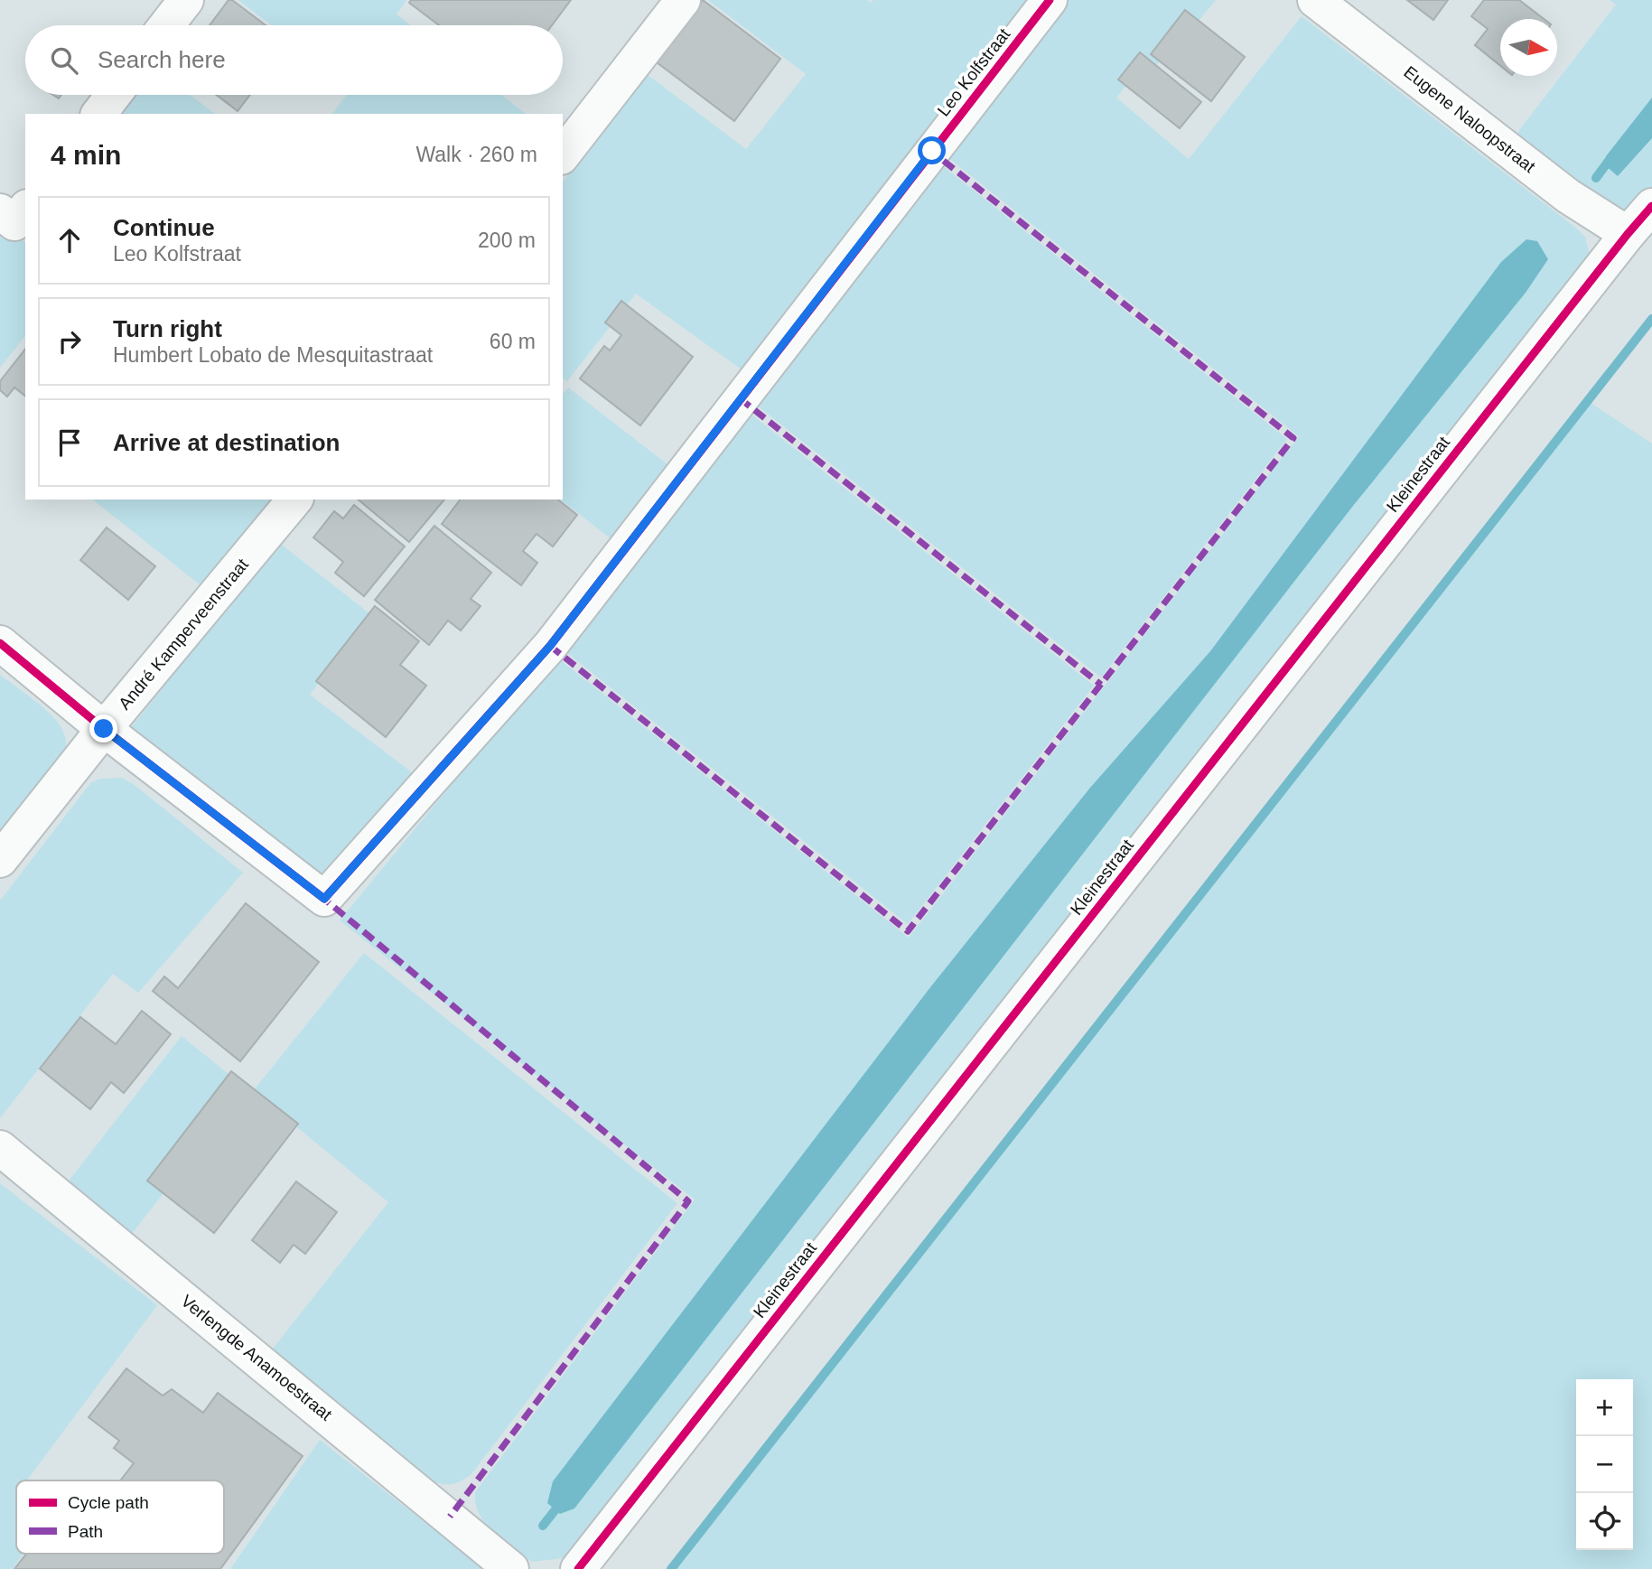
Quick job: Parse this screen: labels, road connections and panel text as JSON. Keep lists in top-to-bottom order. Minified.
{"streets":{"street":["Leo Kolfstraat","Eugene Naloopstraat","Kleinestraat","André Kamperveenstraat","Verlengde Anamoestraat"]},"crossings":[["Leo Kolfstraat","André Kamperveenstraat"],["Eugene Naloopstraat","Kleinestraat"]],"legend":["Cycle path","Path"],"north":"right","page":{"search":"Search here","heading":["4 min","Walk · 260 m"],"list":[["Continue","Leo Kolfstraat","200 m"],["Turn right","Humbert Lobato de Mesquitastraat","60 m"],"Arrive at destination"],"map_buttons":["+","−"]}}
